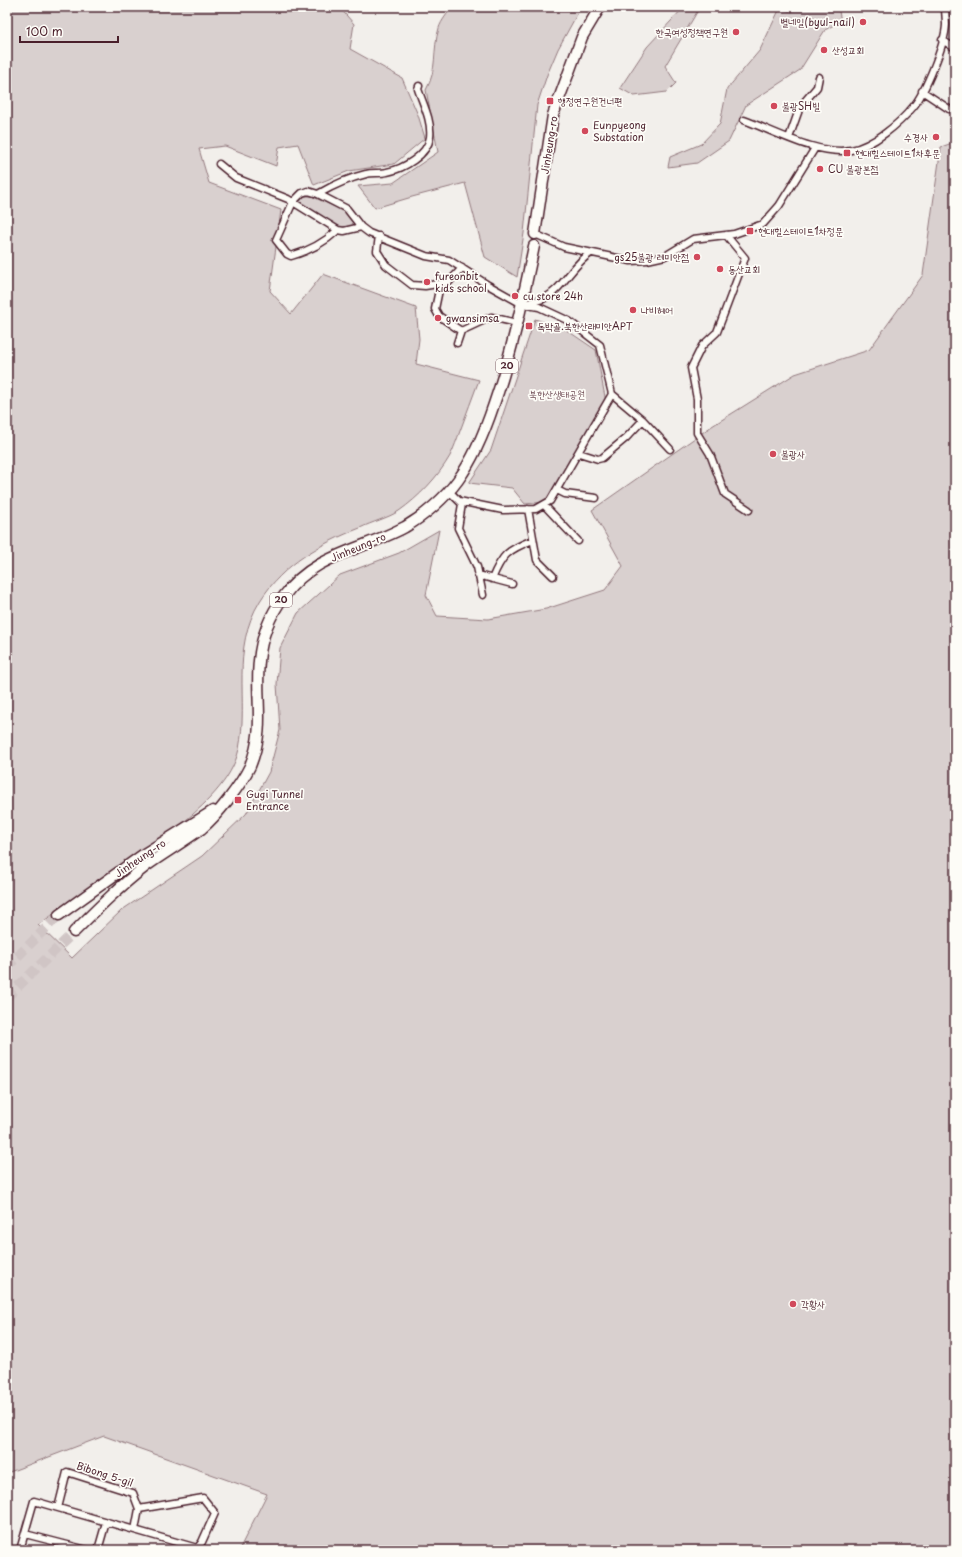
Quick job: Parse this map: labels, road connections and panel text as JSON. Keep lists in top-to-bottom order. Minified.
{"streets":{"main road":["Jinheung-ro","20"],"street":["Bibong 5-gil"]},"parks":["북한산생태공원"],"places":{"other":["별네일(byul-nail)","한국여성정책연구원","산성교회","불광SH빌","Eunpyeong Substation","수경사","CU 불광본점","gs25불광 레미안점","동산교회","fureonbit kids school","cu store 24h","나비헤어","gwansimsa","불광사","각황사"],"transit":["행정연구원건너편","현대힐스테이트1차후문","현대힐스테이트1차정문","독박골.북한산래미안APT","Gugi Tunnel Entrance"]},"scale_bar":"100 m"}
